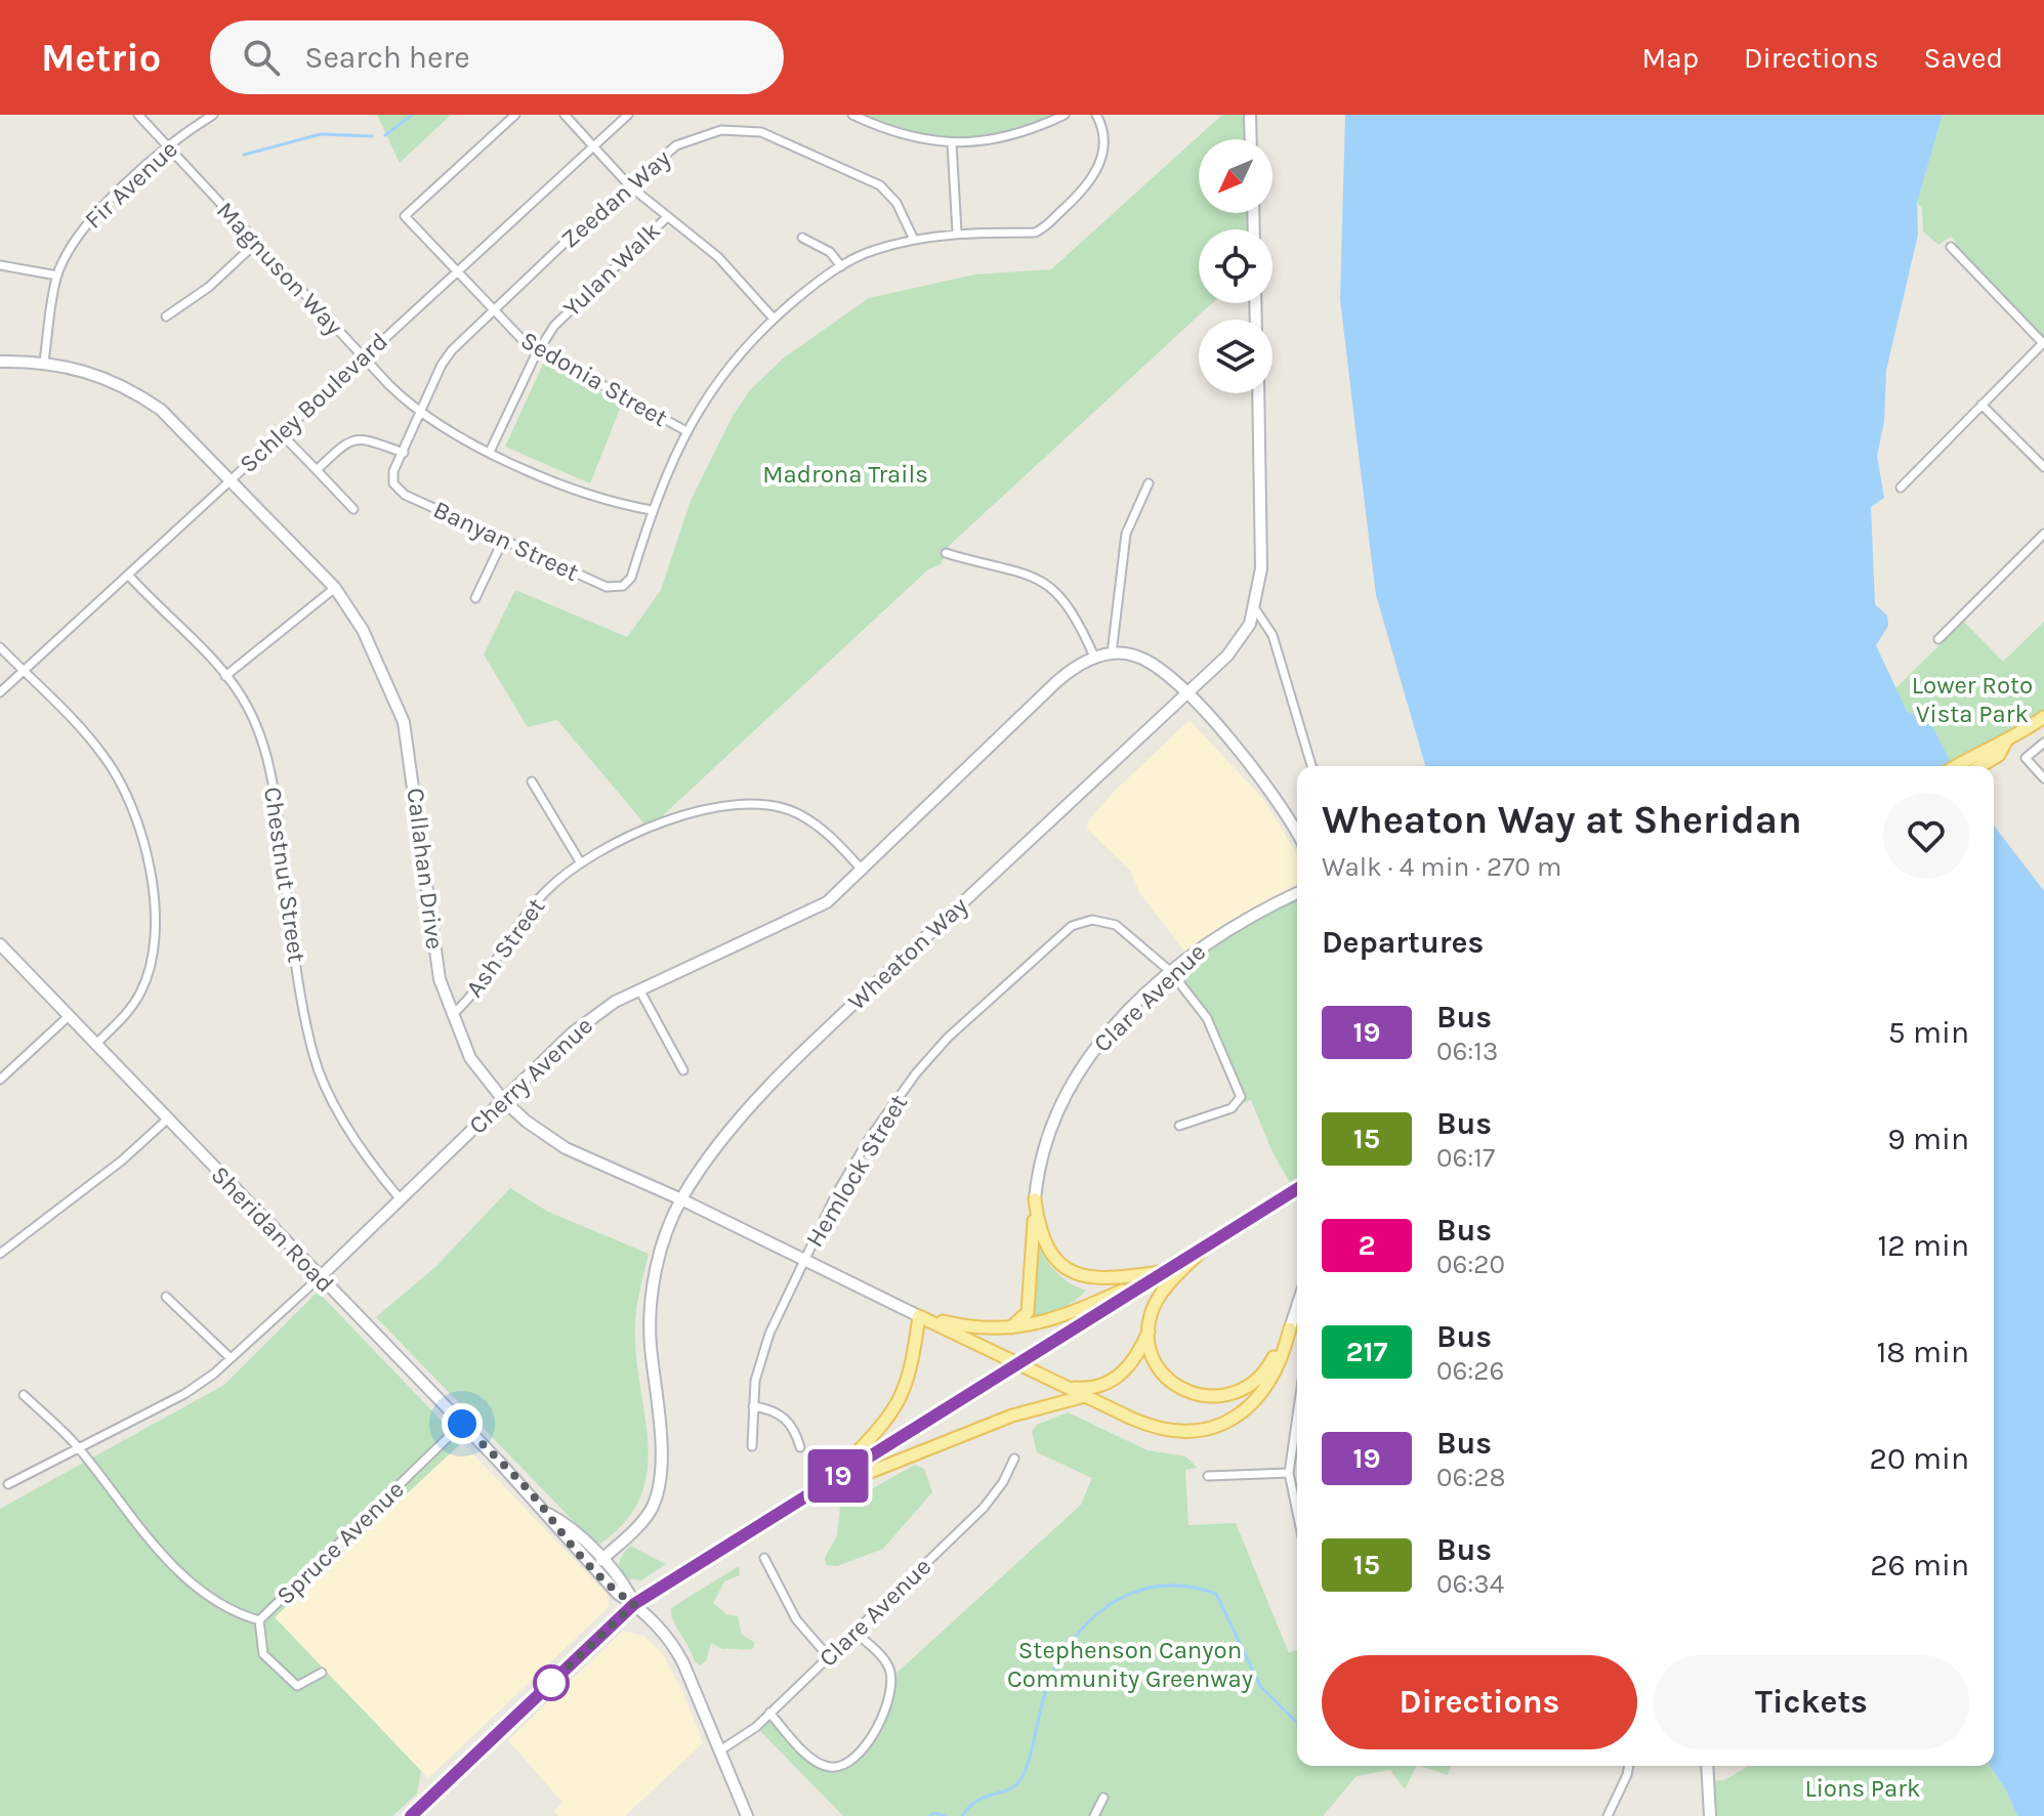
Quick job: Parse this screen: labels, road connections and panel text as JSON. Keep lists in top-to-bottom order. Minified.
{"streets":{"main road":["Callahan Drive","Wheaton Way","Clare Avenue","Cherry Avenue","Sheridan Road"],"street":["Fir Avenue","Zeedan Way","Magnuson Way","Yulan Walk","Sedonia Street","Schley Boulevard","Banyan Street","Chestnut Street","Ash Street","Hemlock Street","Spruce Avenue"]},"crossings":[["Fir Avenue","Magnuson Way"],["Fir Avenue","Callahan Drive"],["Zeedan Way","Magnuson Way"],["Zeedan Way","Sedonia Street"],["Zeedan Way","Banyan Street"],["Magnuson Way","Yulan Walk"],["Magnuson Way","Schley Boulevard"],["Magnuson Way","Banyan Street"],["Yulan Walk","Sedonia Street"],["Sedonia Street","Schley Boulevard"],["Schley Boulevard","Callahan Drive"],["Schley Boulevard","Chestnut Street"],["Callahan Drive","Ash Street"],["Callahan Drive","Wheaton Way"],["Callahan Drive","Cherry Avenue"],["Callahan Drive","Hemlock Street"],["Chestnut Street","Cherry Avenue"],["Ash Street","Cherry Avenue"],["Wheaton Way","Cherry Avenue"],["Wheaton Way","Sheridan Road"],["Clare Avenue","Hemlock Street"],["Clare Avenue","Sheridan Road"],["Cherry Avenue","Sheridan Road"],["Sheridan Road","Spruce Avenue"]],"parks":["Madrona Trails","Lower Roto Vista Park","Stephenson Canyon Community Greenway","Lions Park"],"lines":["bus line 19"],"north":"bottom left","page":{"header":"Metrio","search":"Search here","nav":["Map","Directions","Saved"],"on_map":"19","heading":[["Wheaton Way at Sheridan","Walk · 4 min · 270 m"],"Departures"],"list":[{"mark":"19","name":"Bus","note":"06:13","value":"5 min"},{"mark":"15","name":"Bus","note":"06:17","value":"9 min"},{"mark":"2","name":"Bus","note":"06:20","value":"12 min"},{"mark":"217","name":"Bus","note":"06:26","value":"18 min"},{"mark":"19","name":"Bus","note":"06:28","value":"20 min"},{"mark":"15","name":"Bus","note":"06:34","value":"26 min"}],"buttons":["Directions","Tickets"]}}
